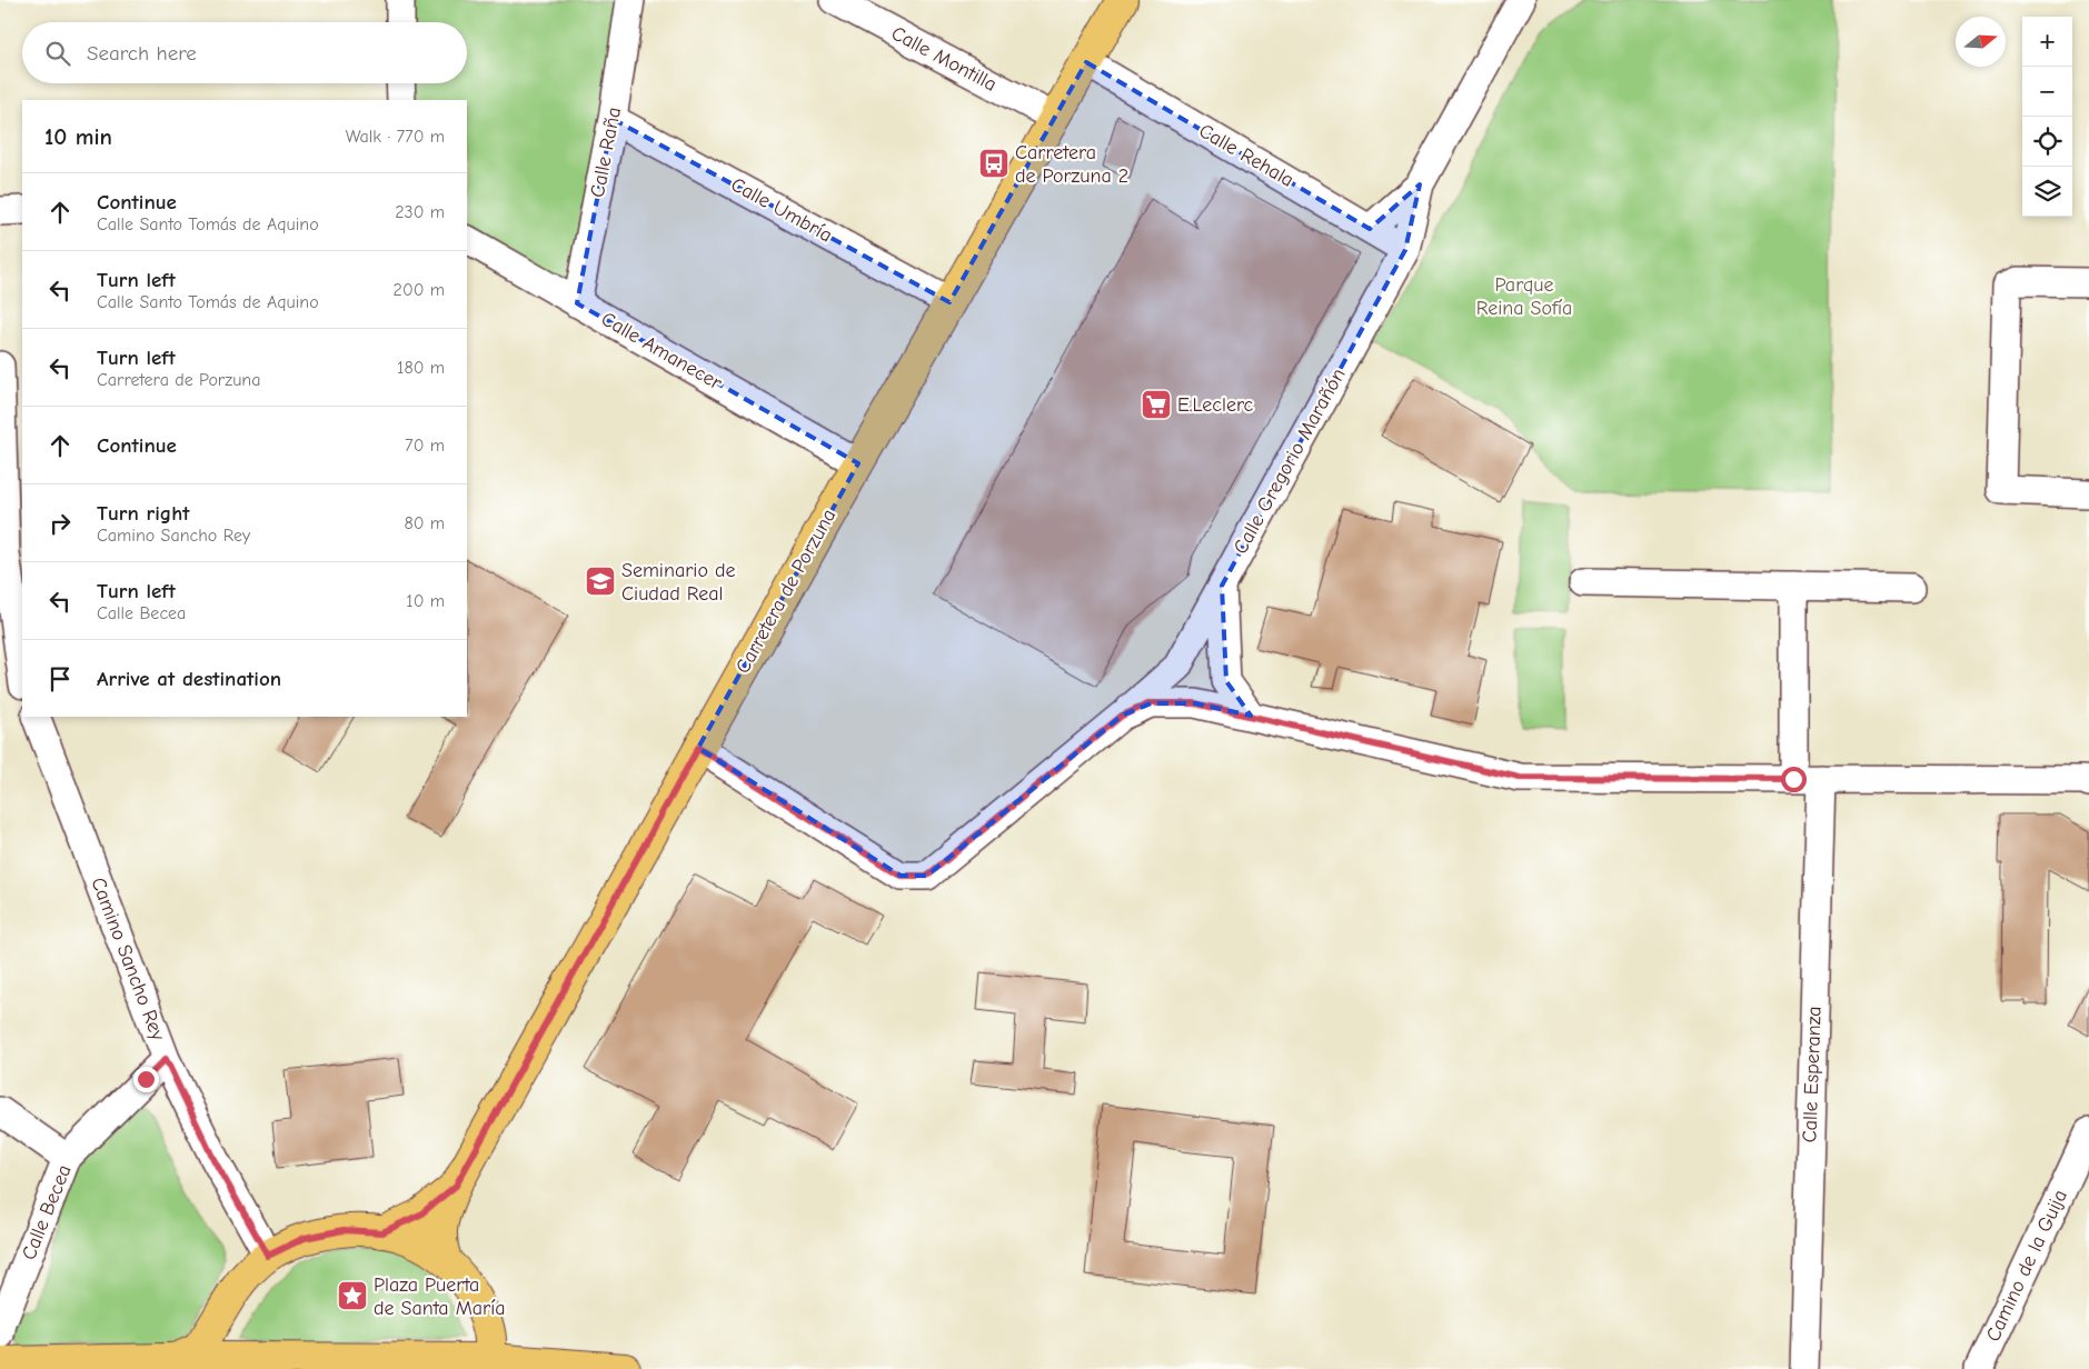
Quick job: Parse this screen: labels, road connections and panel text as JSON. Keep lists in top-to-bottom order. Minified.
{"streets":{"main road":["Carretera de Porzuna"],"street":["Calle Montilla","Calle Raña","Calle Rehala","Calle Umbría","Calle Amanecer","Calle Gregorio Marañón","Camino Sancho Rey","Calle Esperanza","Calle Becea","Camino de la Guija"]},"crossings":[["Calle Montilla","Carretera de Porzuna"],["Calle Raña","Calle Umbría"],["Calle Raña","Calle Amanecer"],["Calle Rehala","Calle Gregorio Marañón"],["Calle Rehala","Carretera de Porzuna"],["Calle Umbría","Carretera de Porzuna"],["Calle Amanecer","Carretera de Porzuna"],["Camino Sancho Rey","Calle Becea"]],"parks":["Parque Reina Sofía"],"places":{"bus stop":["Carretera de Porzuna 2"],"supermarket":["E.Leclerc"],"school or university":["Seminario de Ciudad Real"],"place":["Plaza Puerta de Santa María"]},"north":"right","page":{"map_buttons":["+","−"],"search":"Search here","heading":["10 min","Walk · 770 m"],"list":[["Continue","Calle Santo Tomás de Aquino","230 m"],["Turn left","Calle Santo Tomás de Aquino","200 m"],["Turn left","Carretera de Porzuna","180 m"],["Continue","70 m"],["Turn right","Camino Sancho Rey","80 m"],["Turn left","Calle Becea","10 m"],"Arrive at destination"]}}
